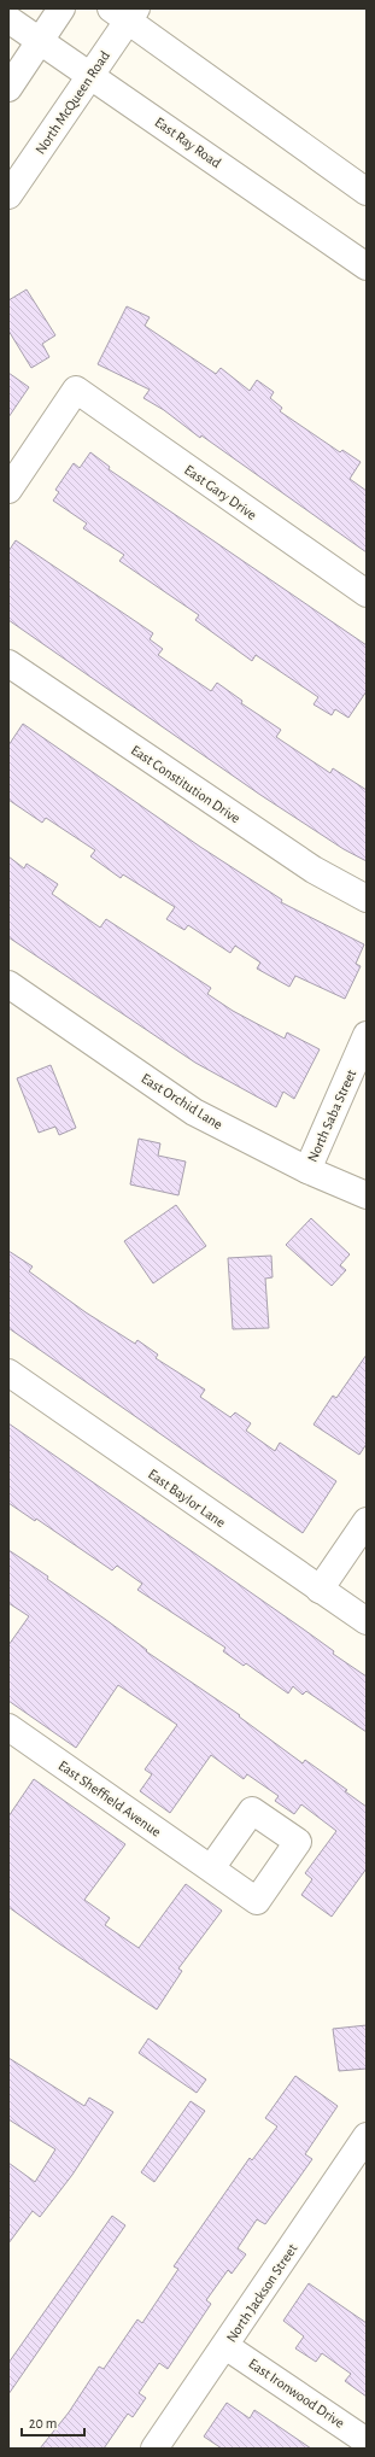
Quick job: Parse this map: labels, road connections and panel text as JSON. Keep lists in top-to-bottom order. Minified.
{"streets":{"street":["North McQueen Road","East Ray Road","East Gary Drive","East Constitution Drive","East Orchid Lane","North Saba Street","East Baylor Lane","East Sheffield Avenue","North Jackson Street","East Ironwood Drive"]},"crossings":[["North McQueen Road","East Ray Road"],["East Orchid Lane","North Saba Street"],["North Jackson Street","East Ironwood Drive"]],"scale_bar":"20 m"}
